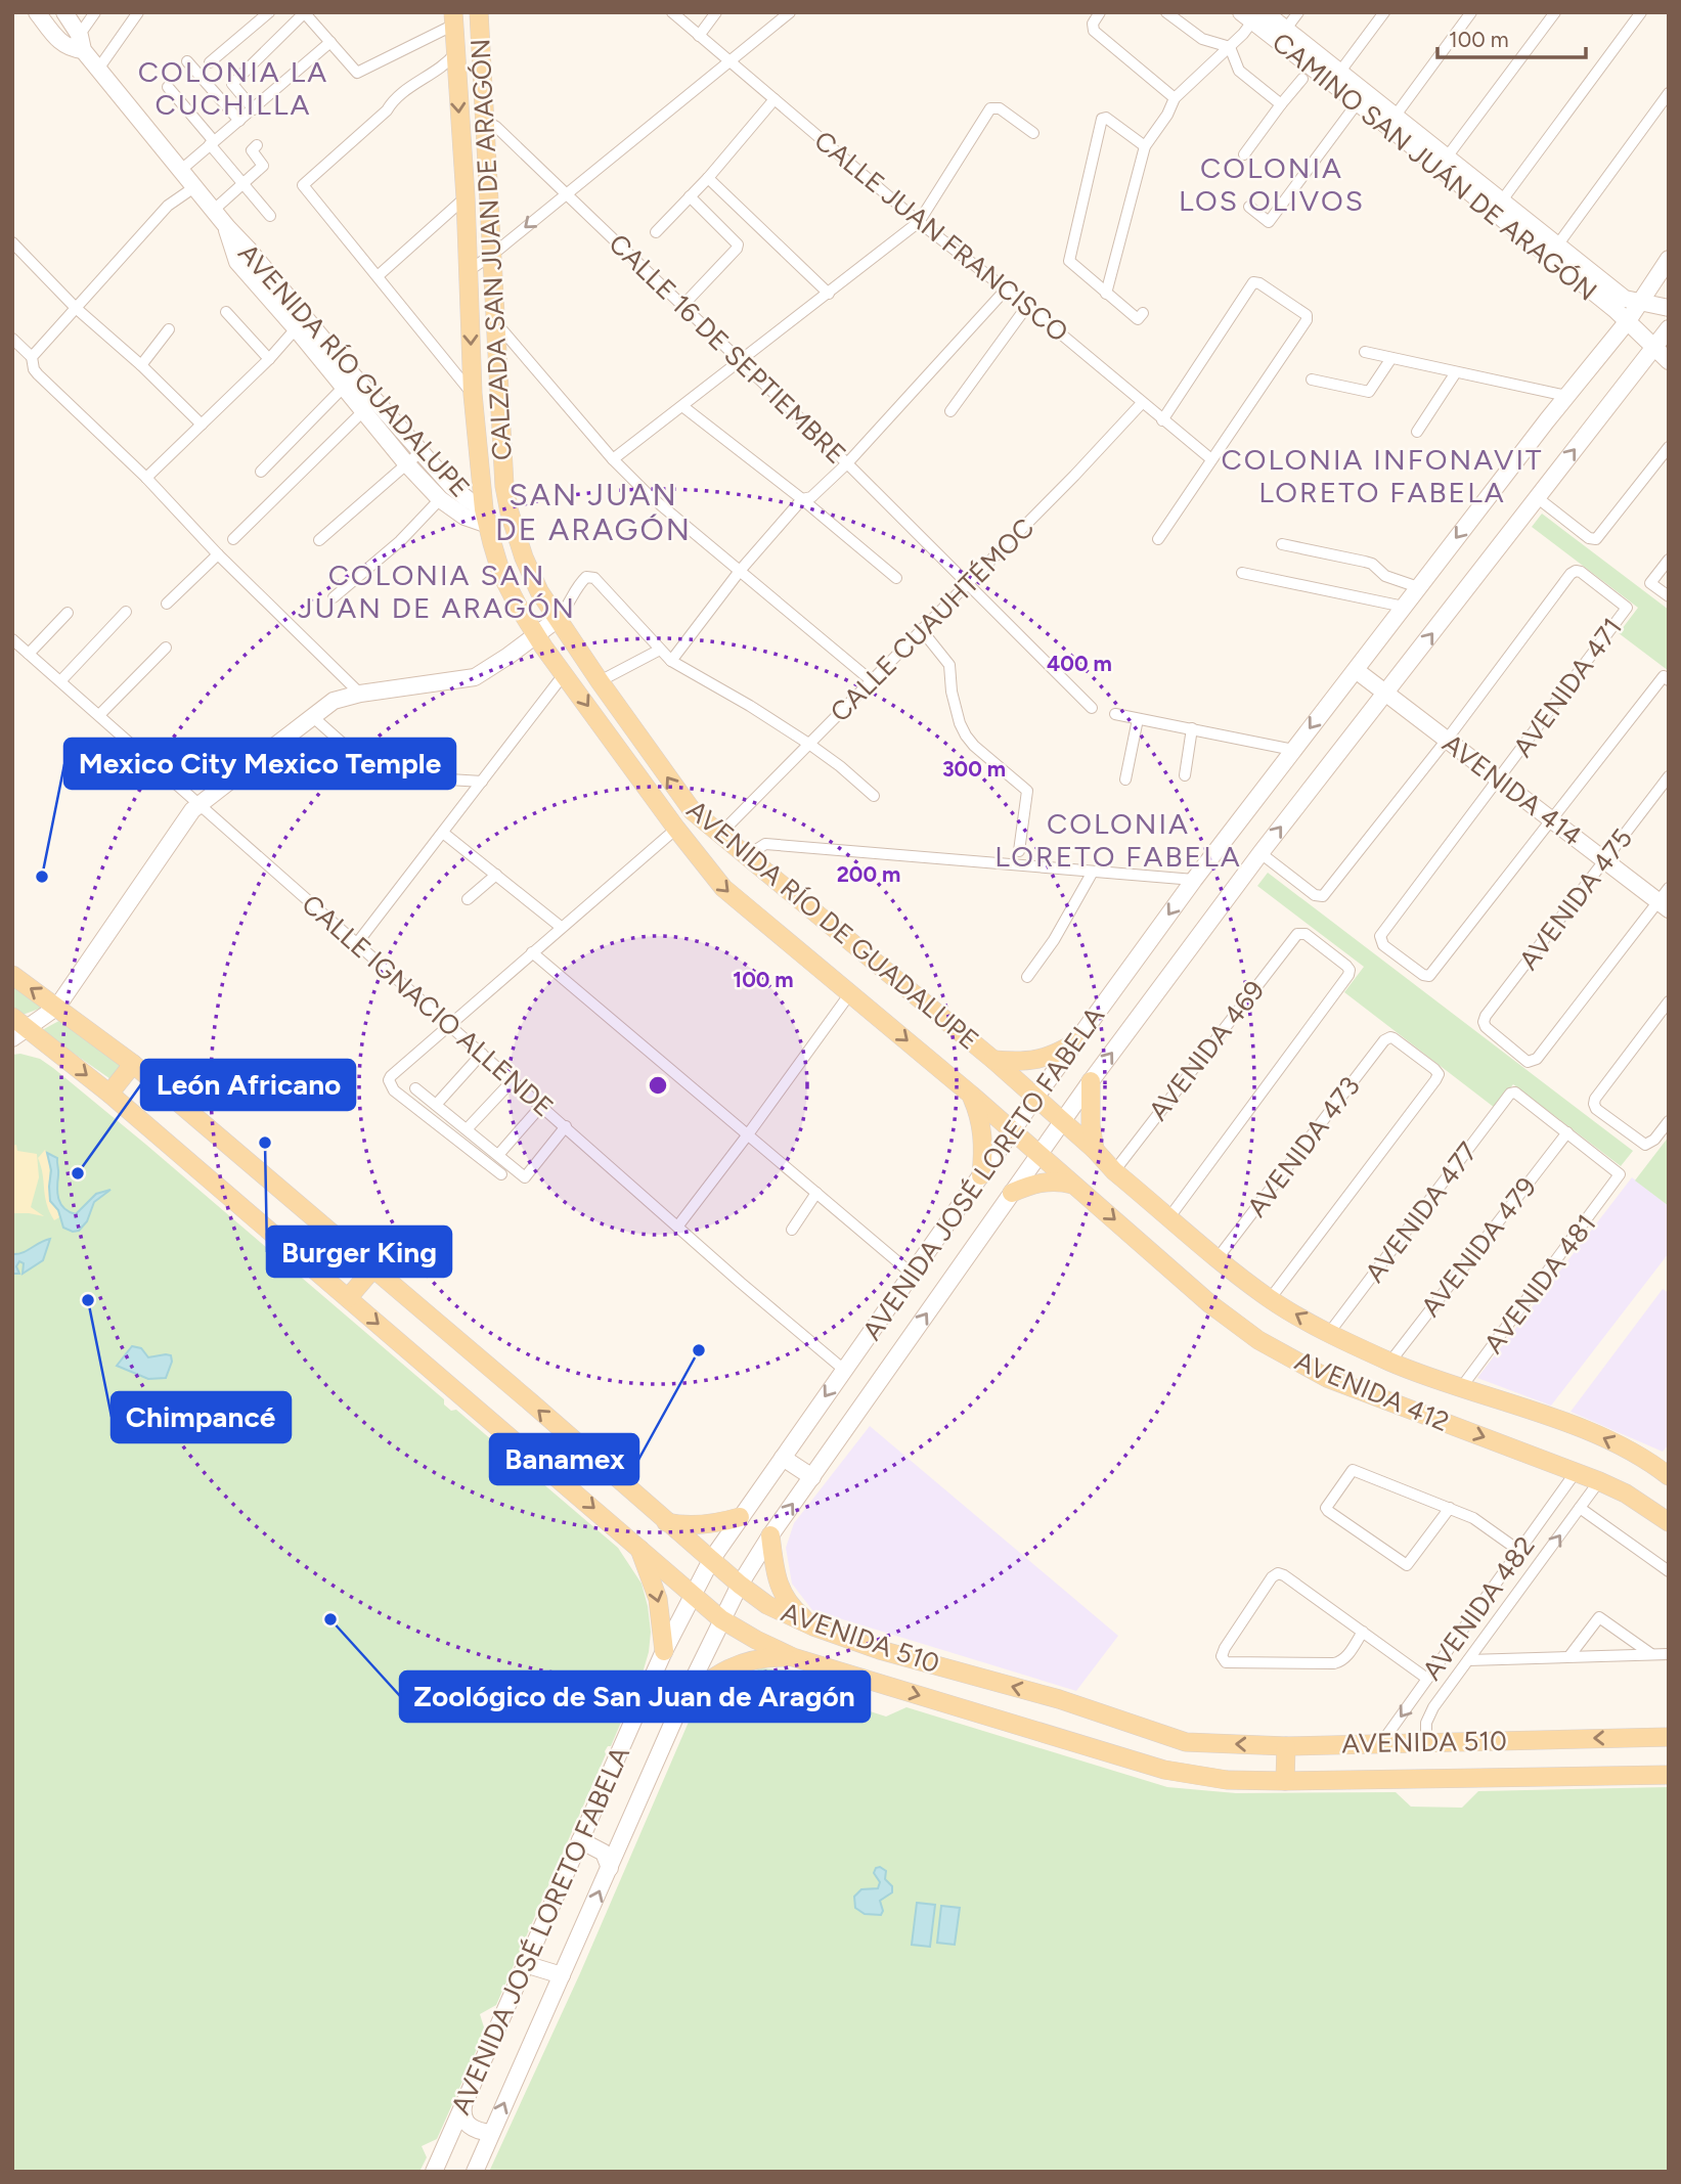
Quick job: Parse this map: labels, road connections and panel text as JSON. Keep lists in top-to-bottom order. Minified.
{"streets":{"main road":["CAMINO SAN JUÁN DE ARAGÓN","CALZADA SAN JUAN DE ARAGÓN","AVENIDA RÍO GUADALUPE","AVENIDA 414","AVENIDA RÍO DE GUADALUPE","AVENIDA JOSÉ LORETO FABELA","AVENIDA 412","AVENIDA 510"],"street":["CALLE JUAN FRANCISCO","CALLE 16 DE SEPTIEMBRE","CALLE CUAUHTÉMOC","AVENIDA 471","AVENIDA 475","CALLE IGNACIO ALLENDE","AVENIDA 469","AVENIDA 473","AVENIDA 477","AVENIDA 479","AVENIDA 481","AVENIDA 482"]},"crossings":[["CAMINO SAN JUÁN DE ARAGÓN","AVENIDA JOSÉ LORETO FABELA"],["CALLE JUAN FRANCISCO","CALLE CUAUHTÉMOC"],["CALZADA SAN JUAN DE ARAGÓN","CALLE 16 DE SEPTIEMBRE"],["CALZADA SAN JUAN DE ARAGÓN","AVENIDA RÍO GUADALUPE"],["CALZADA SAN JUAN DE ARAGÓN","AVENIDA RÍO DE GUADALUPE"],["CALLE 16 DE SEPTIEMBRE","CALLE CUAUHTÉMOC"],["AVENIDA RÍO GUADALUPE","AVENIDA RÍO DE GUADALUPE"],["CALLE CUAUHTÉMOC","AVENIDA RÍO DE GUADALUPE"],["AVENIDA 471","AVENIDA 414"],["AVENIDA 414","AVENIDA 475"],["AVENIDA 414","AVENIDA JOSÉ LORETO FABELA"],["AVENIDA RÍO DE GUADALUPE","AVENIDA JOSÉ LORETO FABELA"],["AVENIDA RÍO DE GUADALUPE","AVENIDA 412"],["CALLE IGNACIO ALLENDE","AVENIDA JOSÉ LORETO FABELA"],["AVENIDA 469","AVENIDA 412"],["AVENIDA 473","AVENIDA 412"],["AVENIDA JOSÉ LORETO FABELA","AVENIDA 412"],["AVENIDA JOSÉ LORETO FABELA","AVENIDA 510"],["AVENIDA 477","AVENIDA 479"],["AVENIDA 477","AVENIDA 481"],["AVENIDA 477","AVENIDA 412"],["AVENIDA 479","AVENIDA 481"],["AVENIDA 479","AVENIDA 412"],["AVENIDA 481","AVENIDA 412"],["AVENIDA 412","AVENIDA 482"],["AVENIDA 482","AVENIDA 510"]],"districts":["COLONIA LA CUCHILLA","COLONIA LOS OLIVOS","COLONIA INFONAVIT LORETO FABELA","SAN JUAN DE ARAGÓN","COLONIA SAN JUAN DE ARAGÓN","COLONIA LORETO FABELA"],"places":["Mexico City Mexico Temple","Burger King","León Africano","Chimpancé","Banamex","Zoológico de San Juan de Aragón"],"scale_bar":"100 m","rings":["400 m","300 m","200 m","100 m"]}
